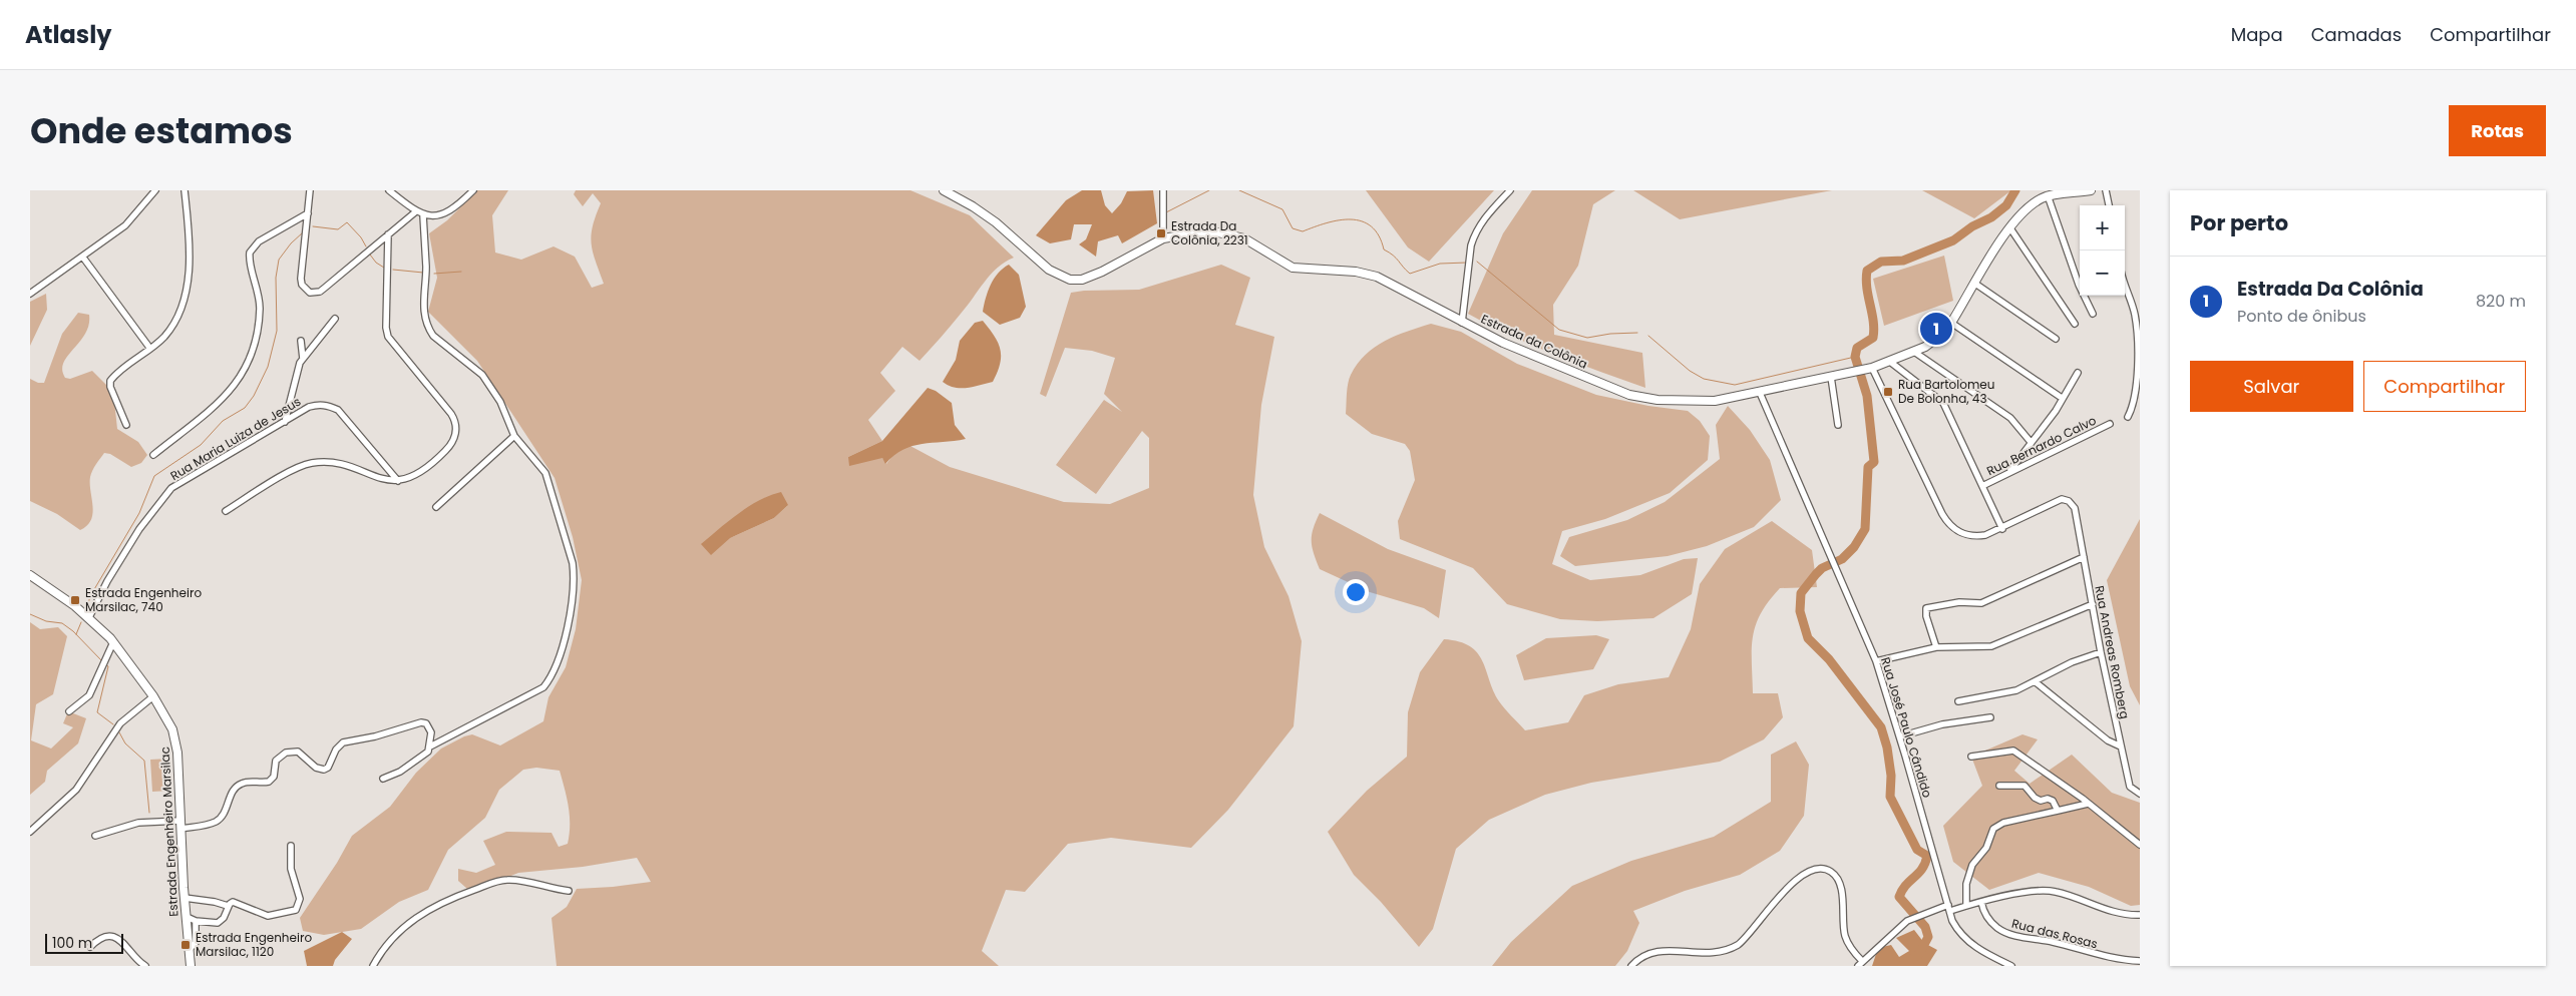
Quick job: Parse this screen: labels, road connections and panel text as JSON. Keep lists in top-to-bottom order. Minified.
{"streets":{"main road":["Estrada da Colônia","Estrada Engenheiro Marsilac"],"street":["Rua Maria Luiza de Jesus","Rua Bernardo Calvo","Rua Andreas Romberg","Rua José Paulo Cândido","Rua das Rosas"]},"crossings":[["Estrada da Colônia","Rua José Paulo Cândido"],["Rua Maria Luiza de Jesus","Estrada Engenheiro Marsilac"]],"places":{"transit":["Estrada Da Colônia, 2231","Rua Bartolomeu De Bolonha, 43","Estrada Engenheiro Marsilac, 740","Estrada Engenheiro Marsilac, 1120"]},"scale_bar":"100 m","page":{"header":"Atlasly","nav":["Mapa","Camadas","Compartilhar"],"title":"Onde estamos","buttons":["Rotas",["Salvar","Compartilhar"]],"heading":"Por perto","map_buttons":["+","−"],"list":[{"mark":"1","name":"Estrada Da Colônia","note":"Ponto de ônibus","value":"820 m"}],"pins":"1","scale":"100 m"}}
